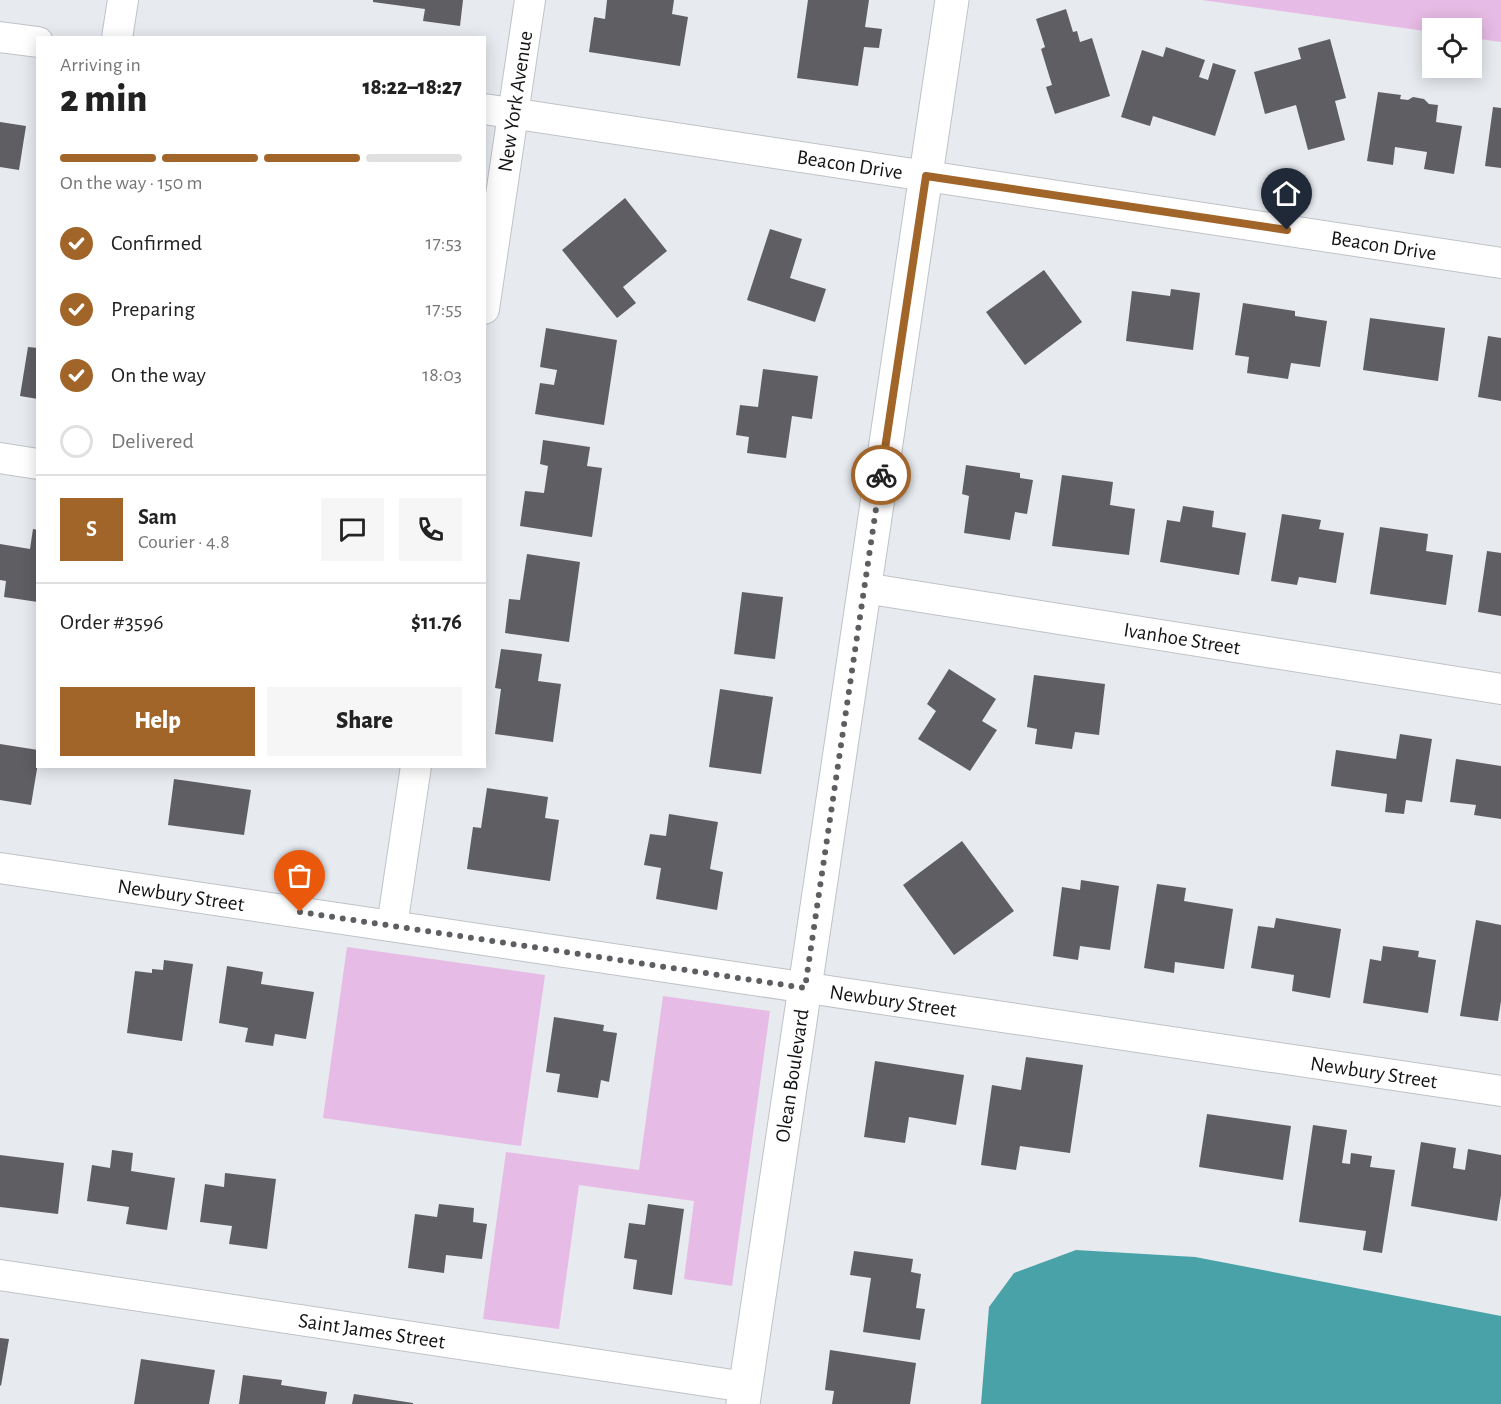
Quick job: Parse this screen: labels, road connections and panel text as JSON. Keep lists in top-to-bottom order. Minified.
{"streets":{"street":["New York Avenue","Beacon Drive","Ivanhoe Street","Newbury Street","Olean Boulevard","Saint James Street"]},"crossings":[["New York Avenue","Beacon Drive"],["Beacon Drive","Olean Boulevard"],["Ivanhoe Street","Olean Boulevard"],["Newbury Street","Olean Boulevard"],["Olean Boulevard","Saint James Street"]],"page":{"heading":["2 min","Arriving in","18:22–18:27"],"panel":["Sam","Courier · 4.8","Order #3596","$11.76"],"bar":"On the way · 150 m","list":[["Confirmed","17:53"],["Preparing","17:55"],["On the way","18:03"],"Delivered"],"round":"S","buttons":["Help","Share"]}}
